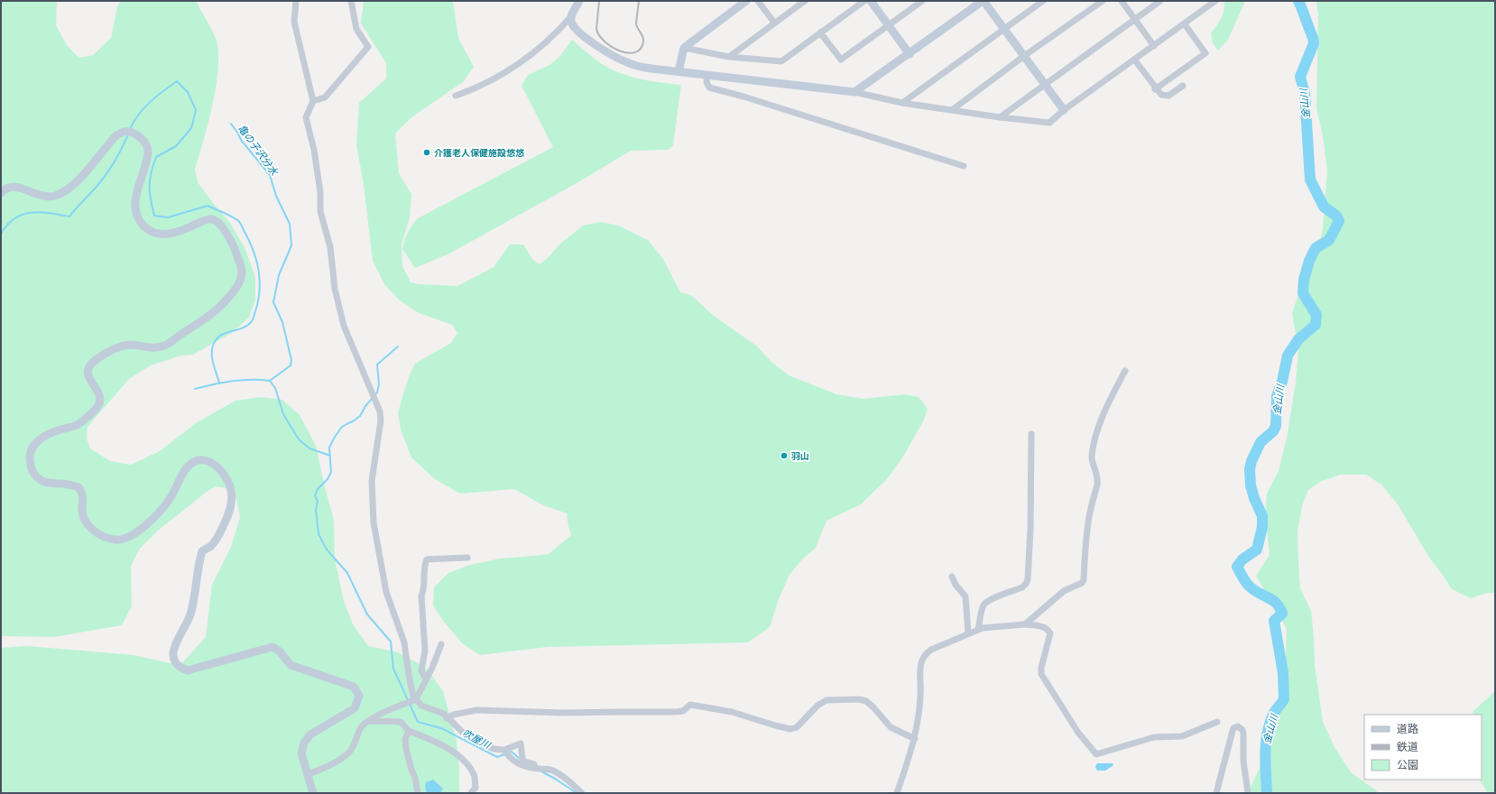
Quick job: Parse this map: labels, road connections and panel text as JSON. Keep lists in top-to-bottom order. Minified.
{"water":["金山川","亀の子沢分水","吹屋川"],"places":["介護老人保健施設悠悠","羽山"],"legend":["道路","鉄道","公園"]}
